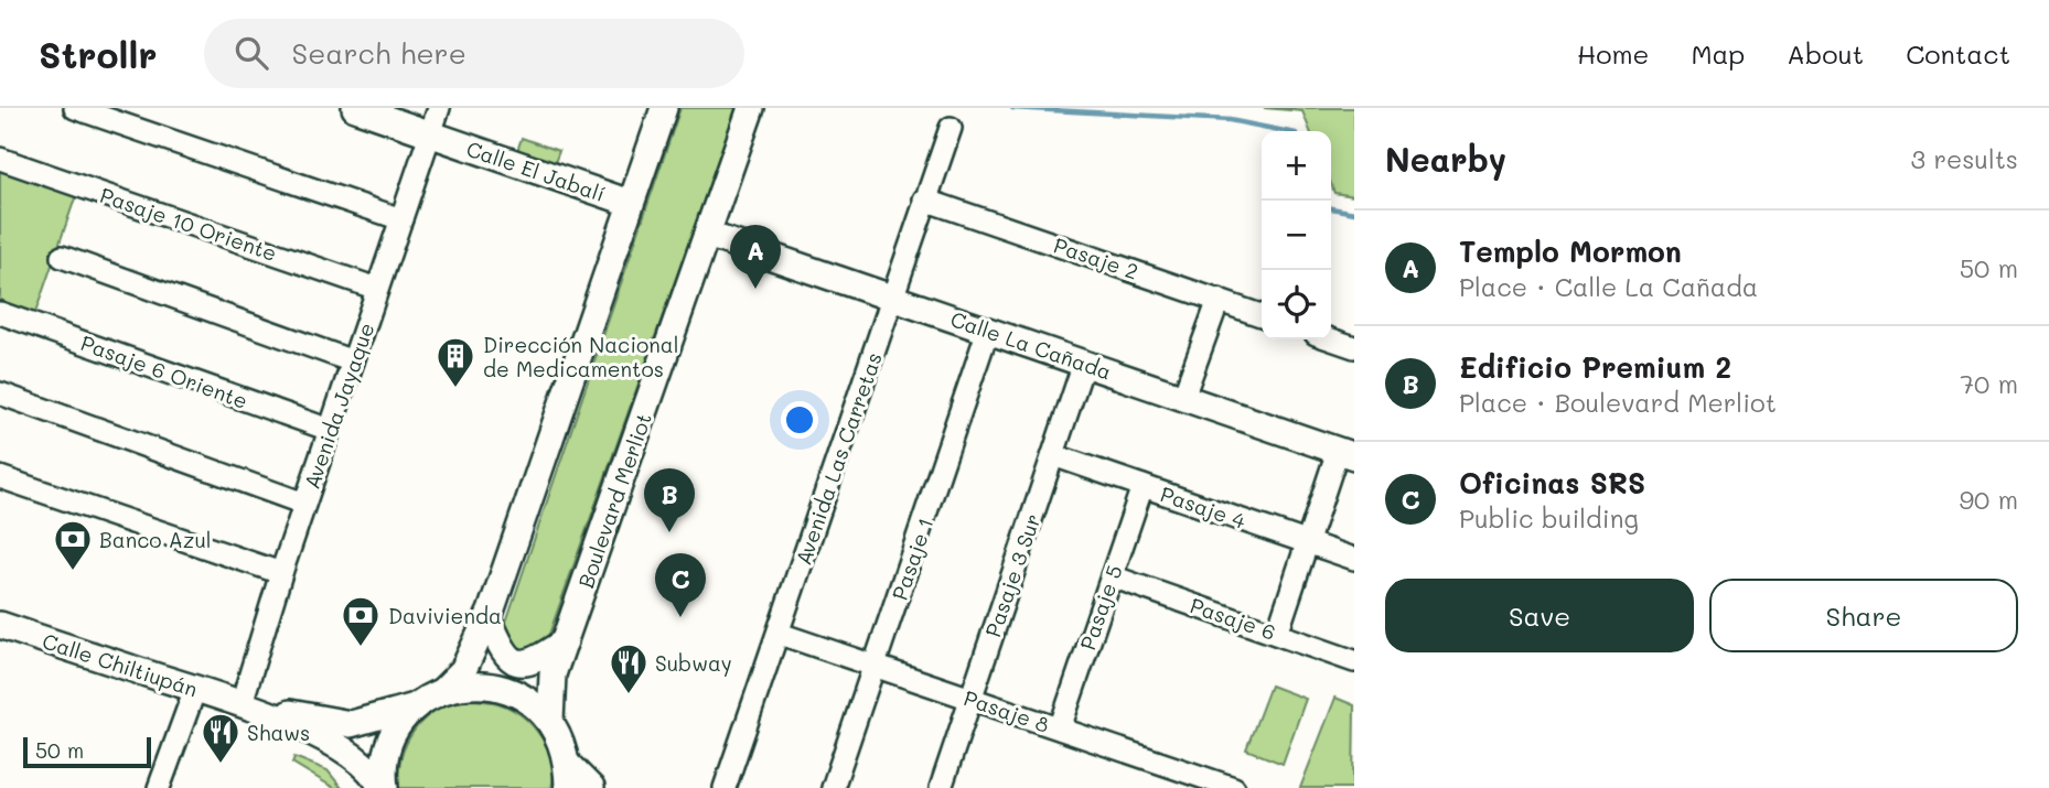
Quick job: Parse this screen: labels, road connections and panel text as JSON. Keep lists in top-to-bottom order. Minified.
{"streets":{"main road":["Calle El Jabalí","Calle La Cañada","Boulevard Merliot","Calle Chiltiupán"],"street":["Pasaje 10 Oriente","Pasaje 2","Pasaje 6 Oriente","Avenida Jayaque","Avenida Las Carretas","Pasaje 4","Pasaje 1","Pasaje 3 Sur","Pasaje 5","Pasaje 6","Pasaje 8"]},"crossings":[["Calle El Jabalí","Avenida Jayaque"],["Pasaje 10 Oriente","Avenida Jayaque"],["Pasaje 2","Avenida Las Carretas"],["Calle La Cañada","Avenida Las Carretas"],["Calle La Cañada","Boulevard Merliot"],["Calle La Cañada","Pasaje 1"],["Calle La Cañada","Pasaje 3 Sur"],["Pasaje 6 Oriente","Avenida Jayaque"],["Avenida Jayaque","Calle Chiltiupán"],["Avenida Las Carretas","Pasaje 8"],["Pasaje 4","Pasaje 3 Sur"],["Pasaje 4","Pasaje 5"],["Pasaje 1","Pasaje 8"],["Pasaje 3 Sur","Pasaje 8"],["Pasaje 5","Pasaje 6"],["Pasaje 5","Pasaje 8"]],"places":{"building":["Dirección Nacional de Medicamentos"],"bank":["Banco Azul","Davivienda"],"restaurant":["Subway","Shaws"]},"scale_bar":"50 m","page":{"header":"Strollr","search":"Search here","nav":["Home","Map","About","Contact"],"heading":["Nearby","3 results"],"map_buttons":["+","−"],"list":[{"mark":"A","name":"Templo Mormon","note":"Place · Calle La Cañada","value":"50 m"},{"mark":"B","name":"Edificio Premium 2","note":"Place · Boulevard Merliot","value":"70 m"},{"mark":"C","name":"Oficinas SRS","note":"Public building","value":"90 m"}],"pins":["A","B","C"],"buttons":["Save","Share"],"scale":"50 m"}}
